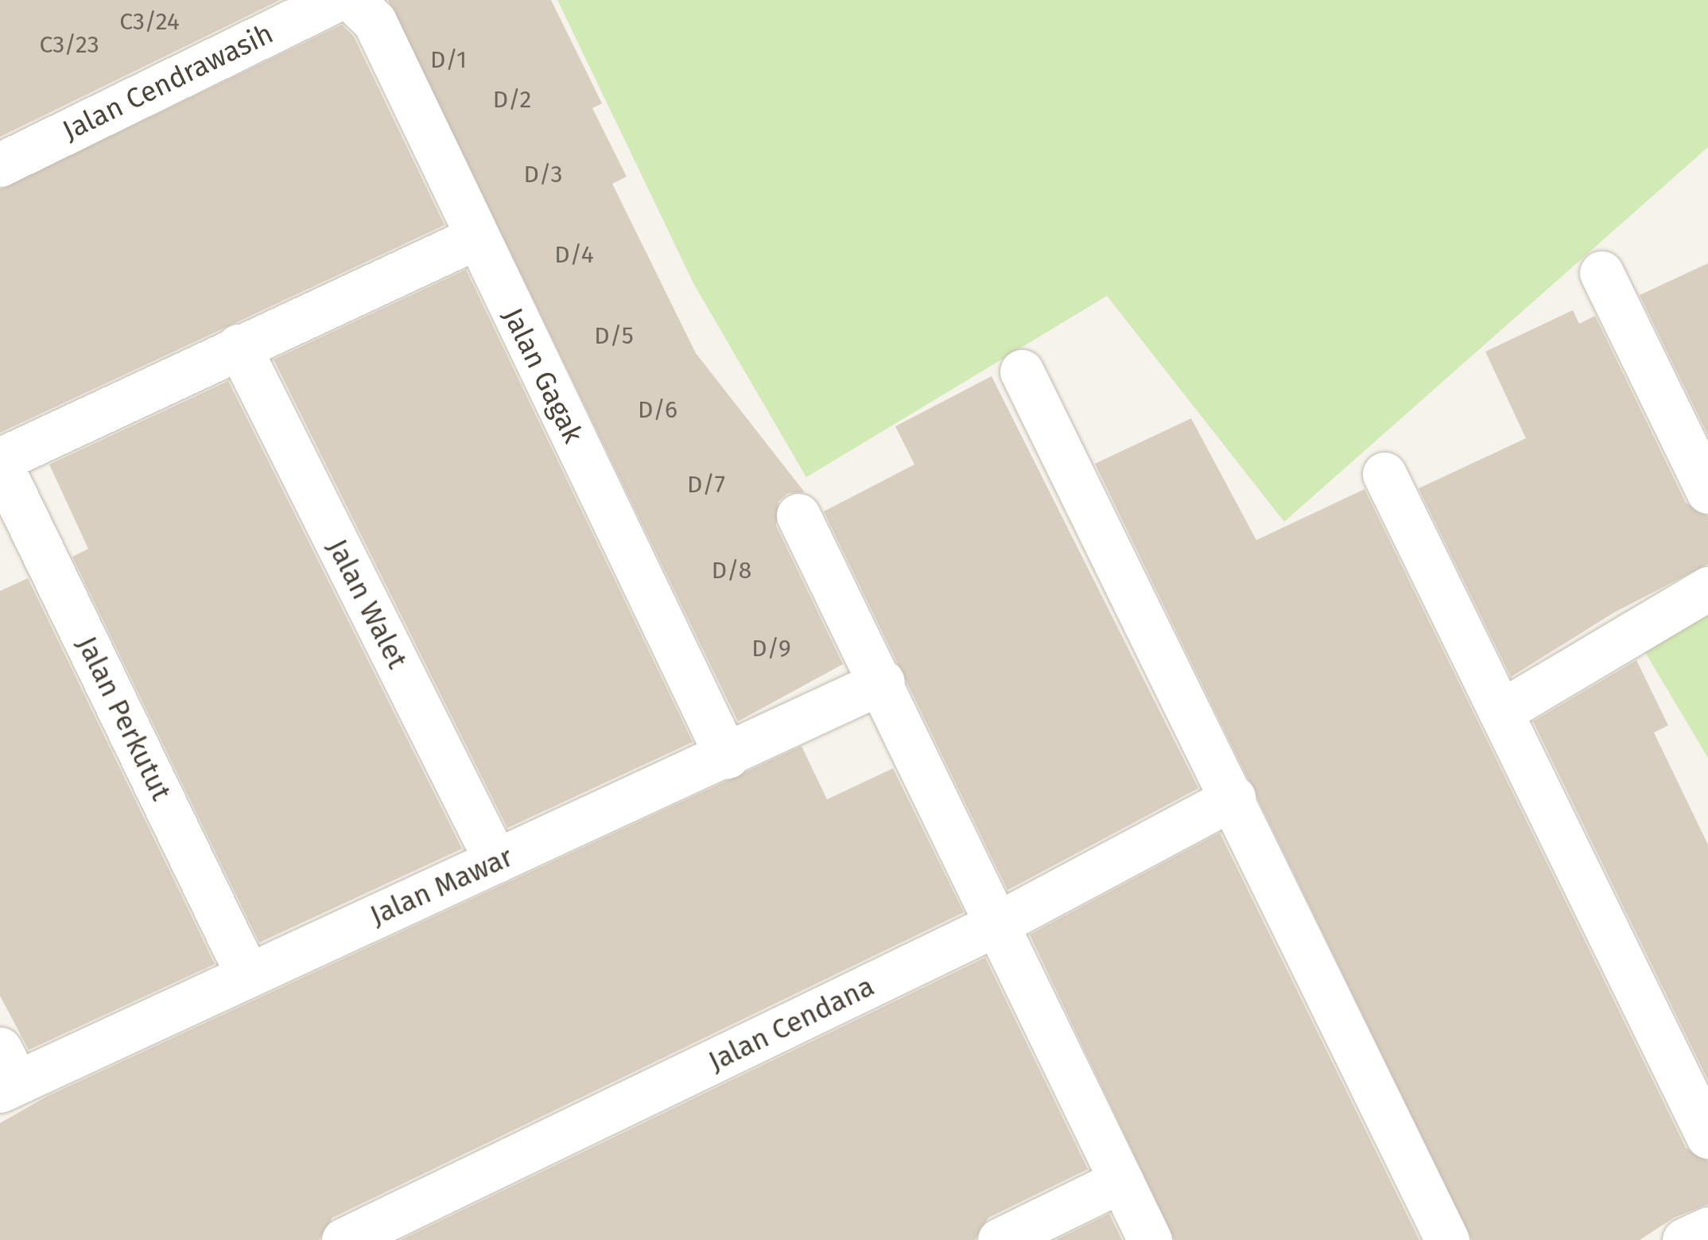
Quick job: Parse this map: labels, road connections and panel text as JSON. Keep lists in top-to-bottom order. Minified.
{"streets":{"street":["Jalan Cendrawasih","Jalan Gagak","Jalan Walet","Jalan Perkutut","Jalan Mawar","Jalan Cendana"]},"crossings":[["Jalan Gagak","Jalan Mawar"],["Jalan Walet","Jalan Mawar"],["Jalan Perkutut","Jalan Mawar"]],"house_numbers":["C3/24","C3/23","D/1","D/2","D/3","D/4","D/5","D/6","D/7","D/8","D/9"]}
